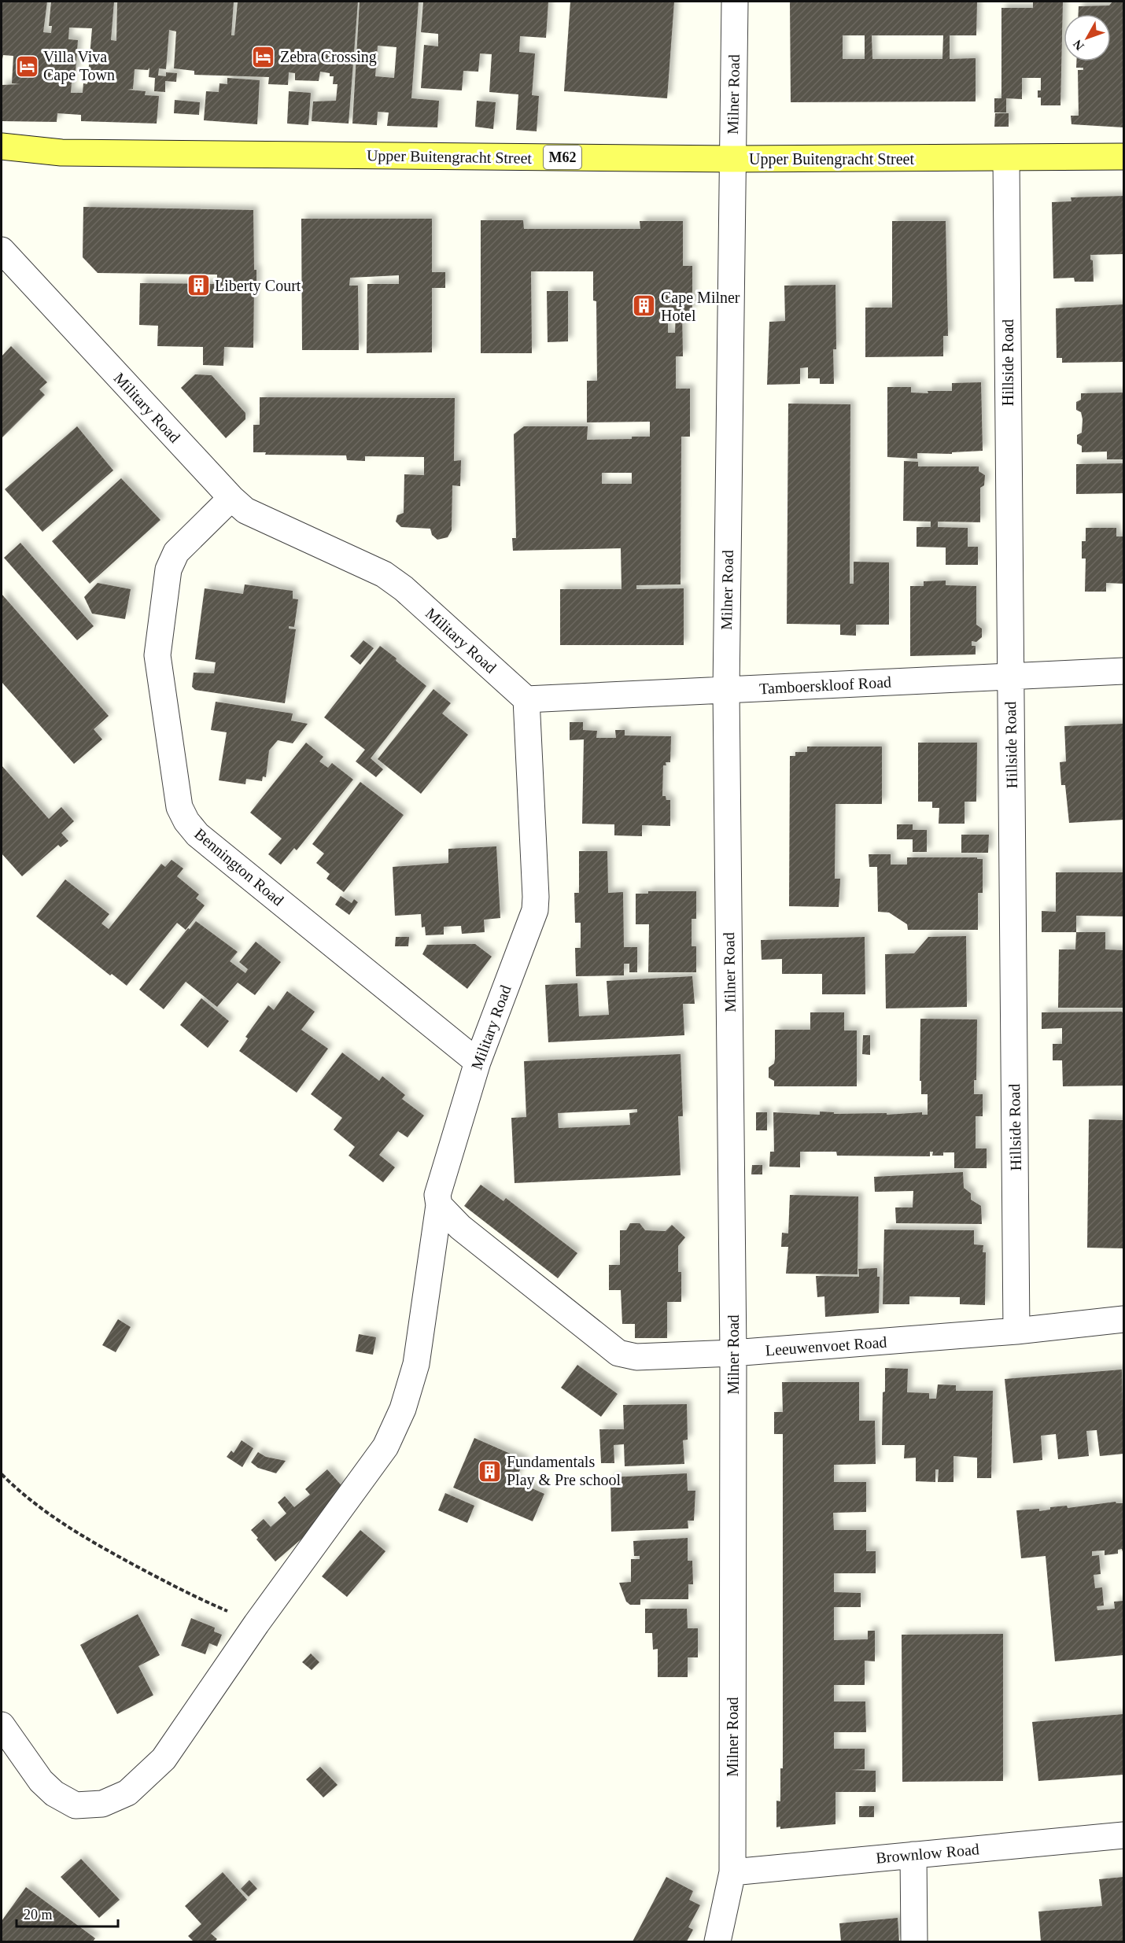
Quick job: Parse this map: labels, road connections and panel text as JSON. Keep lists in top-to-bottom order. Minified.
{"streets":{"main road":["Upper Buitengracht Street","M62"],"street":["Milner Road","Hillside Road","Military Road","Tamboerskloof Road","Bennington Road","Leeuwenvoet Road","Brownlow Road"]},"crossings":[["Milner Road","Upper Buitengracht Street"],["Milner Road","Tamboerskloof Road"],["Milner Road","Leeuwenvoet Road"],["Milner Road","Brownlow Road"],["Upper Buitengracht Street","Hillside Road"],["Hillside Road","Tamboerskloof Road"],["Hillside Road","Leeuwenvoet Road"],["Military Road","Tamboerskloof Road"],["Military Road","Bennington Road"],["Military Road","Leeuwenvoet Road"]],"places":{"hotel":["Zebra Crossing","Villa Viva Cape Town"],"building":["Liberty Court","Cape Milner Hotel","Fundamentals Play & Pre school"]},"scale_bar":"20 m","north":"bottom left"}
